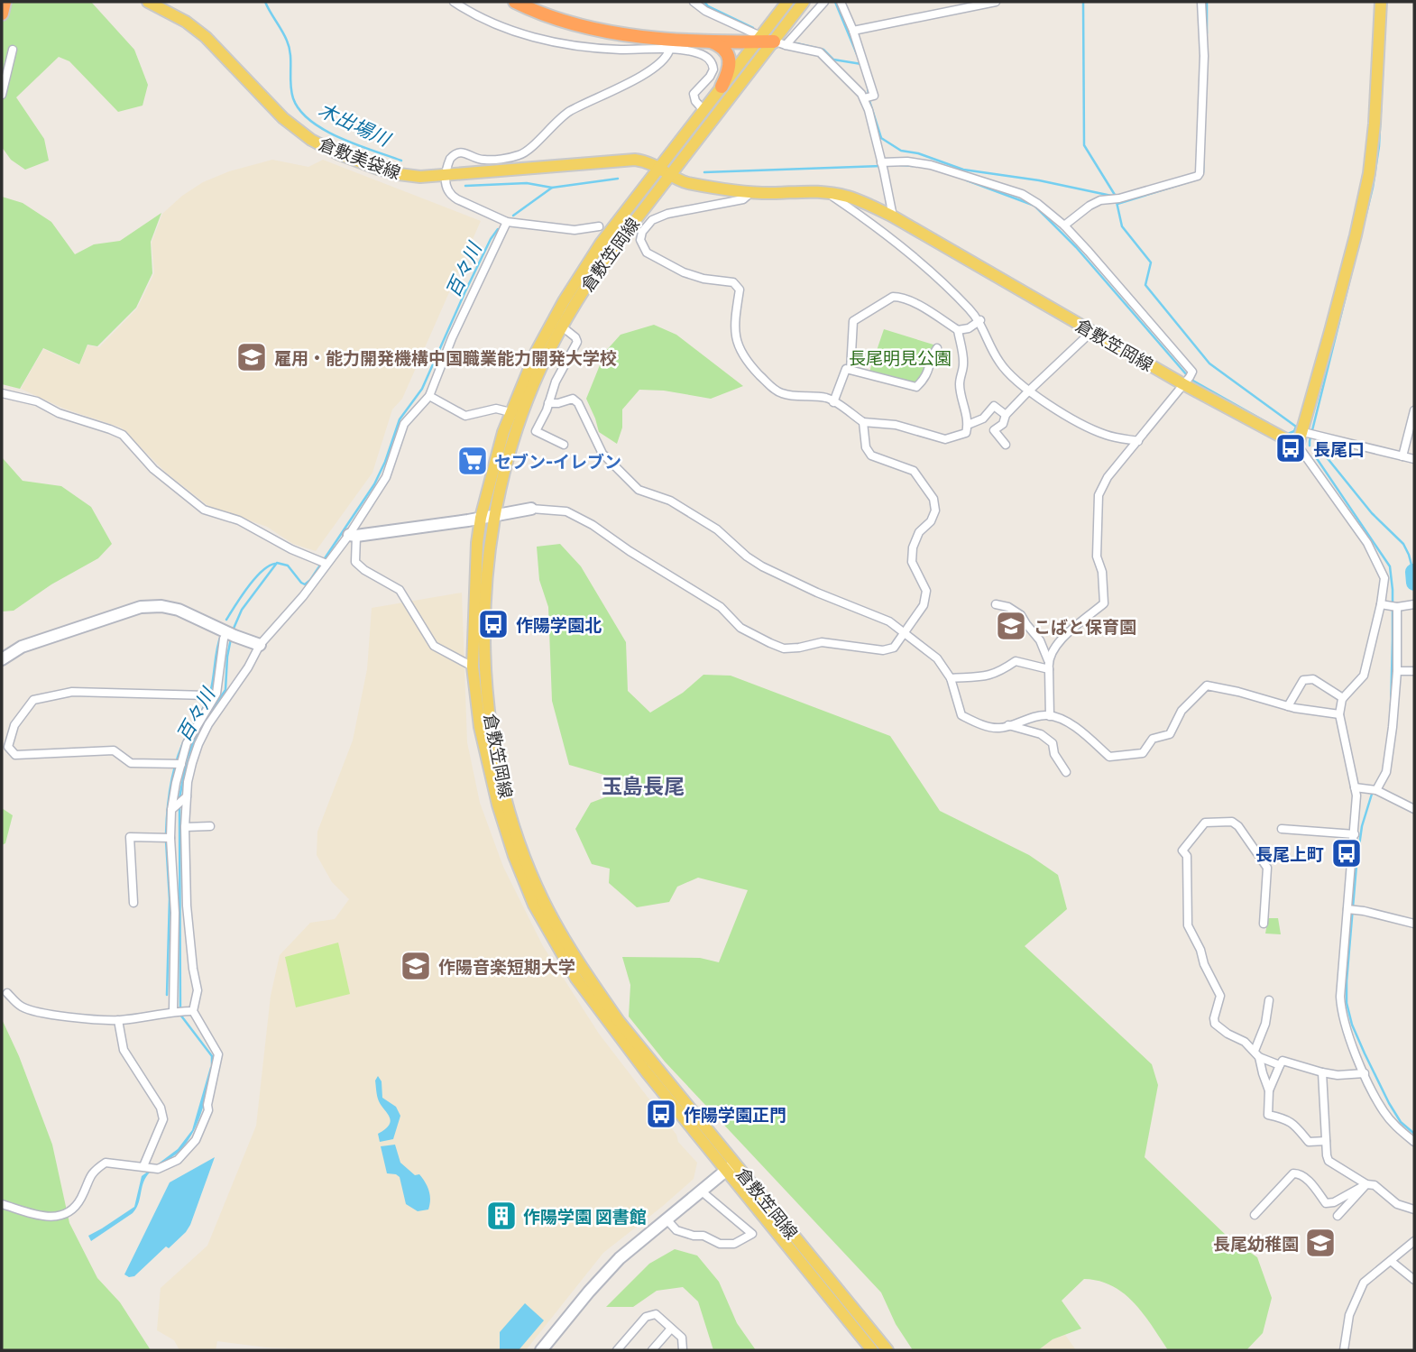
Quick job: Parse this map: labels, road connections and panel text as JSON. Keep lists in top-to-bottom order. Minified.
{"streets":{"main road":["倉敷美袋線","倉敷笠岡線"]},"crossings":[["倉敷美袋線","倉敷笠岡線"]],"districts":["玉島長尾"],"water":["木出場川","百々川"],"parks":["長尾明見公園"],"places":{"school or university":["雇用・能力開発機構中国職業能力開発大学校","こばと保育園","作陽音楽短期大学","長尾幼稚園"],"bus stop":["長尾口","作陽学園北","長尾上町","作陽学園正門"],"supermarket":["セブン-イレブン"],"building":["作陽学園 図書館"]}}
